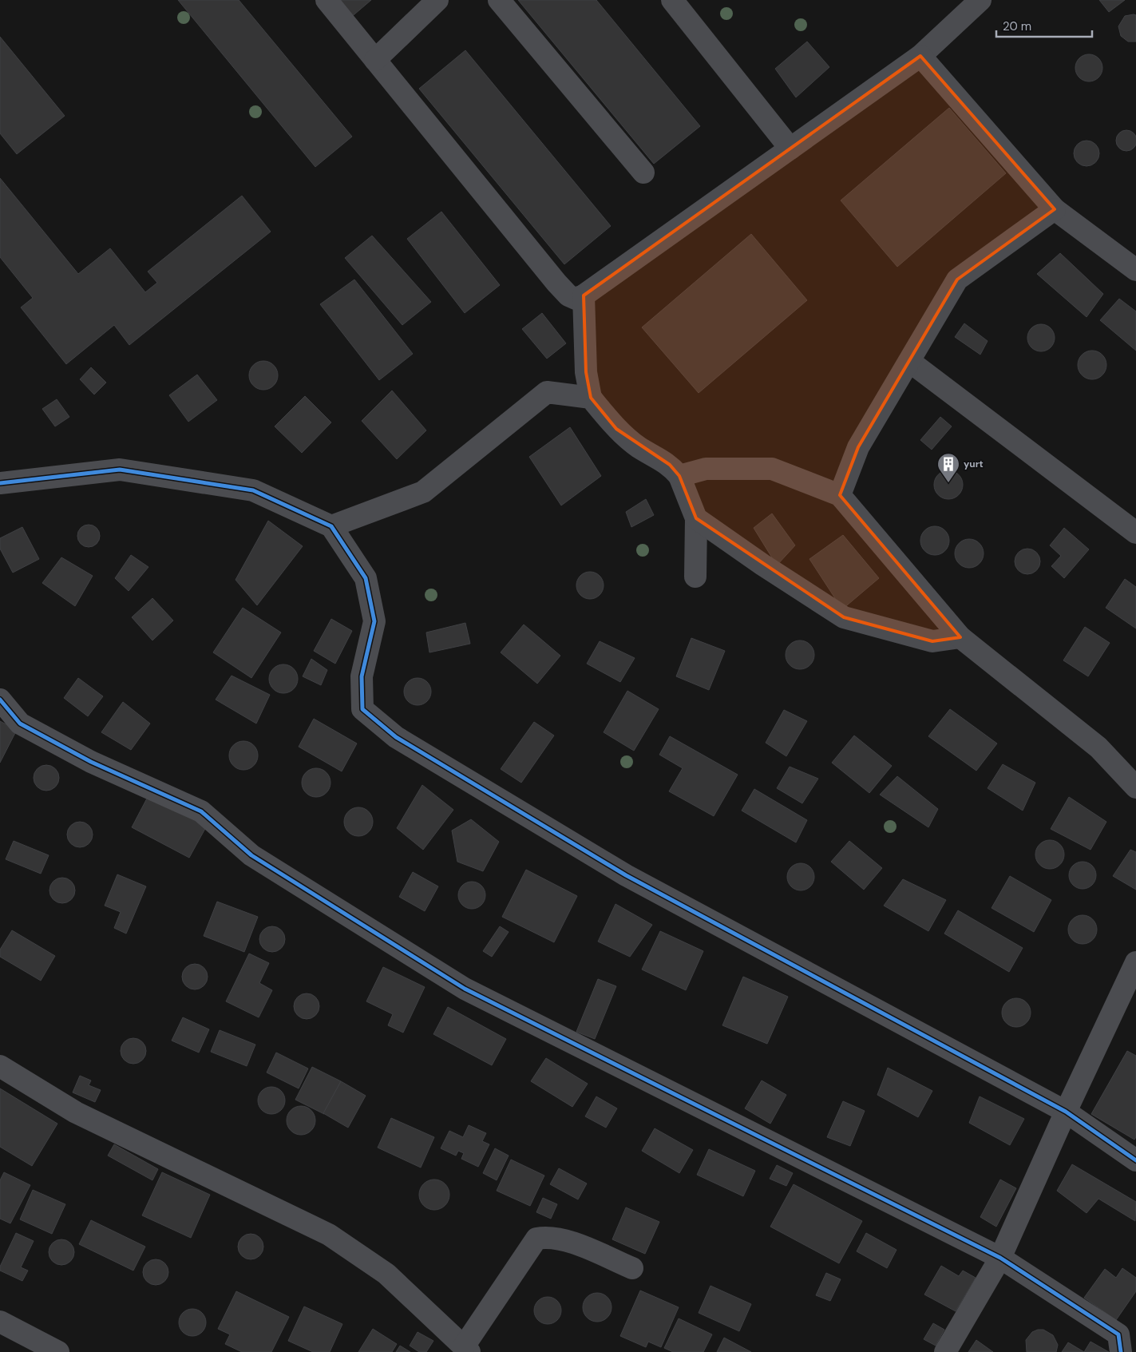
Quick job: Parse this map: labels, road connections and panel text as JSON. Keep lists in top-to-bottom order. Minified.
{"places":{"building":["yurt"]},"scale_bar":"20 m"}
